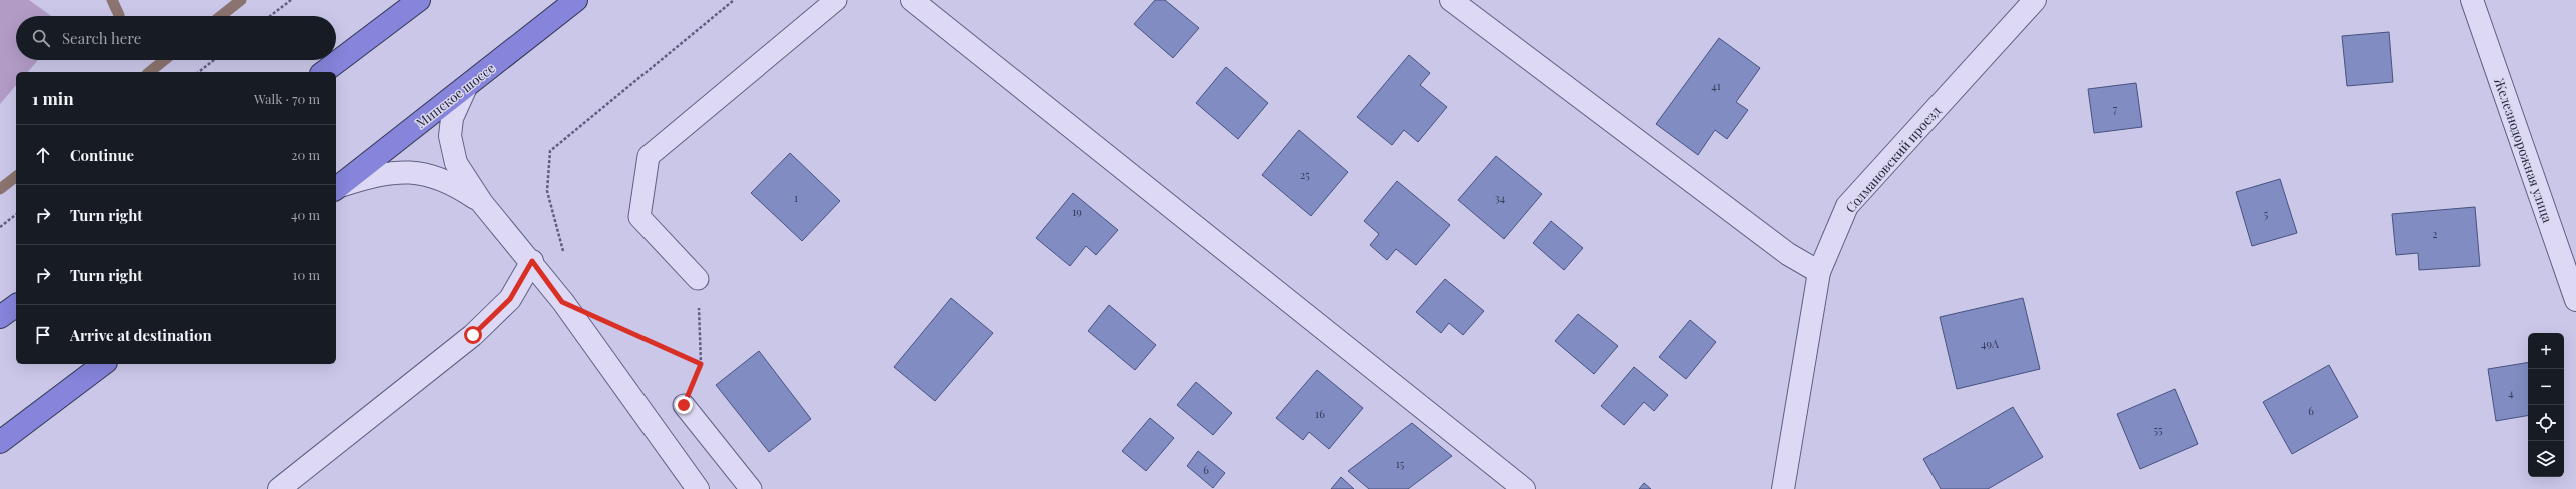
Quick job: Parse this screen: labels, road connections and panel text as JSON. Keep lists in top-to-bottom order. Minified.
{"streets":{"highway":["Минское шоссе"],"street":["Железнодорожная улица","Солмановский проезд"]},"house_numbers":["41","7","25","1","34","19","5","2","49А","4","6","16","55","15","6"],"page":{"search":"Search here","heading":["1 min","Walk · 70 m"],"list":[["Continue","20 m"],["Turn right","40 m"],["Turn right","10 m"],"Arrive at destination"],"map_buttons":["+","−"]}}
